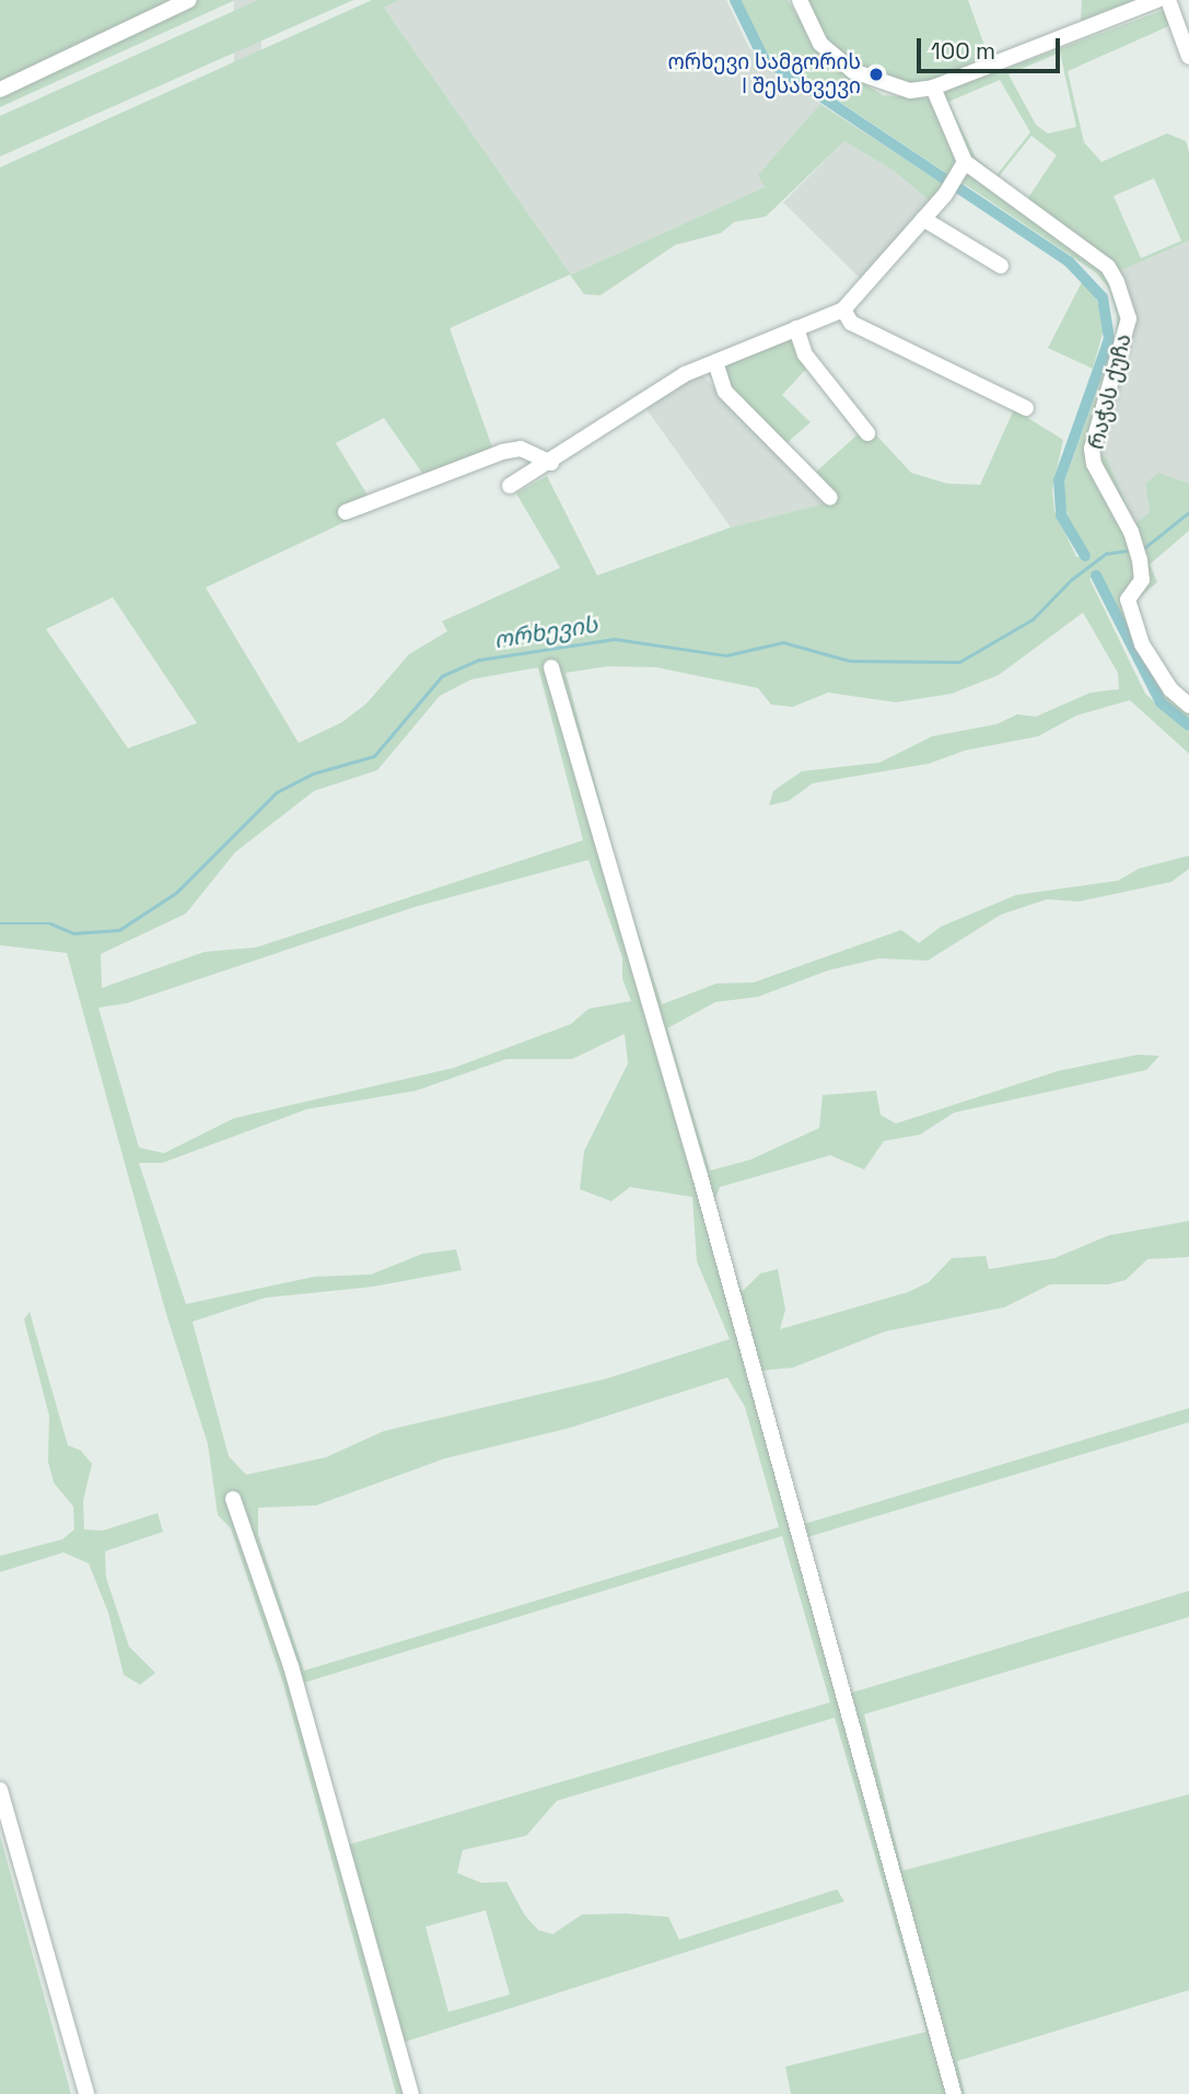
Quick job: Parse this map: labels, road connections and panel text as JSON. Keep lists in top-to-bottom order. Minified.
{"streets":{"street":["რაჭას ქუჩა"]},"water":["ორხევის"],"places":["ორხევი სამგორის I შესახვევი"],"scale_bar":"100 m"}
